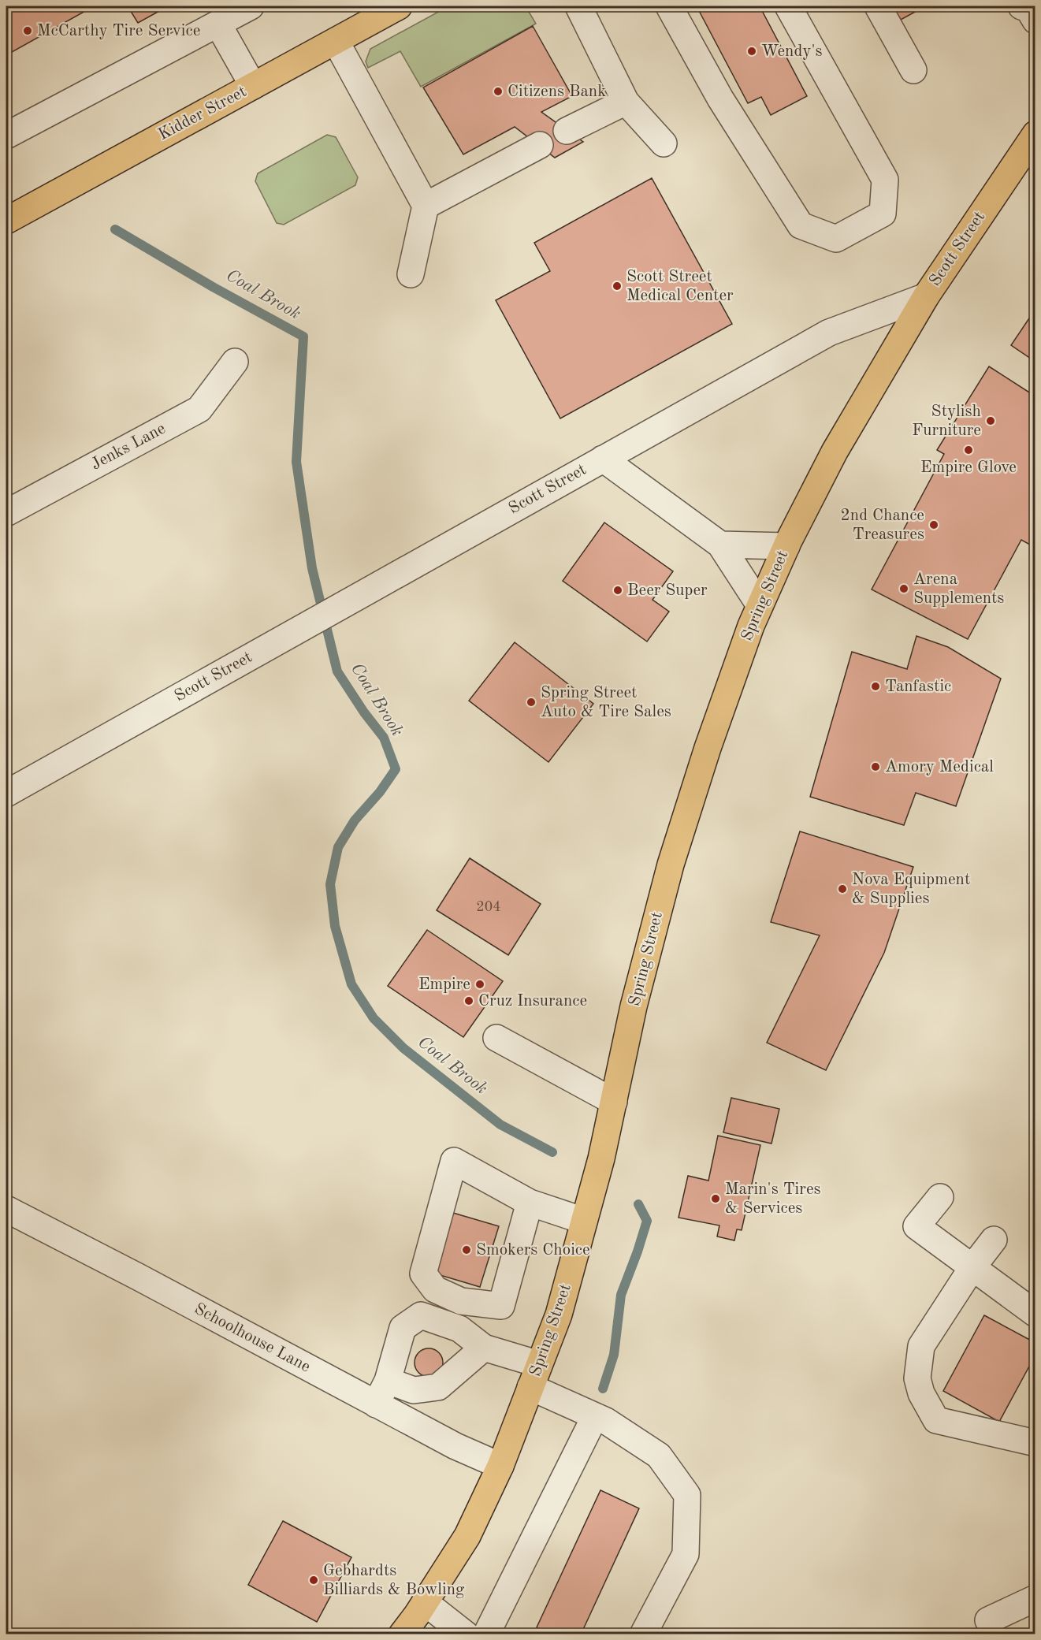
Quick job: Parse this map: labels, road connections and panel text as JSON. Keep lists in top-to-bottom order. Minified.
{"streets":{"main road":["Kidder Street","Scott Street","Spring Street"],"street":["Jenks Lane","Schoolhouse Lane"]},"crossings":[["Scott Street","Spring Street"],["Spring Street","Schoolhouse Lane"]],"water":["Coal Brook"],"places":["McCarthy Tire Service","Wendy's","Citizens Bank","Scott Street Medical Center","Stylish Furniture","Empire Glove","2nd Chance Treasures","Arena Supplements","Beer Super","Tanfastic","Spring Street Auto & Tire Sales","Amory Medical","Nova Equipment & Supplies","Empire","Cruz Insurance","Marin's Tires & Services","Smokers Choice","Gebhardts Billiards & Bowling"],"house_numbers":["204"]}
